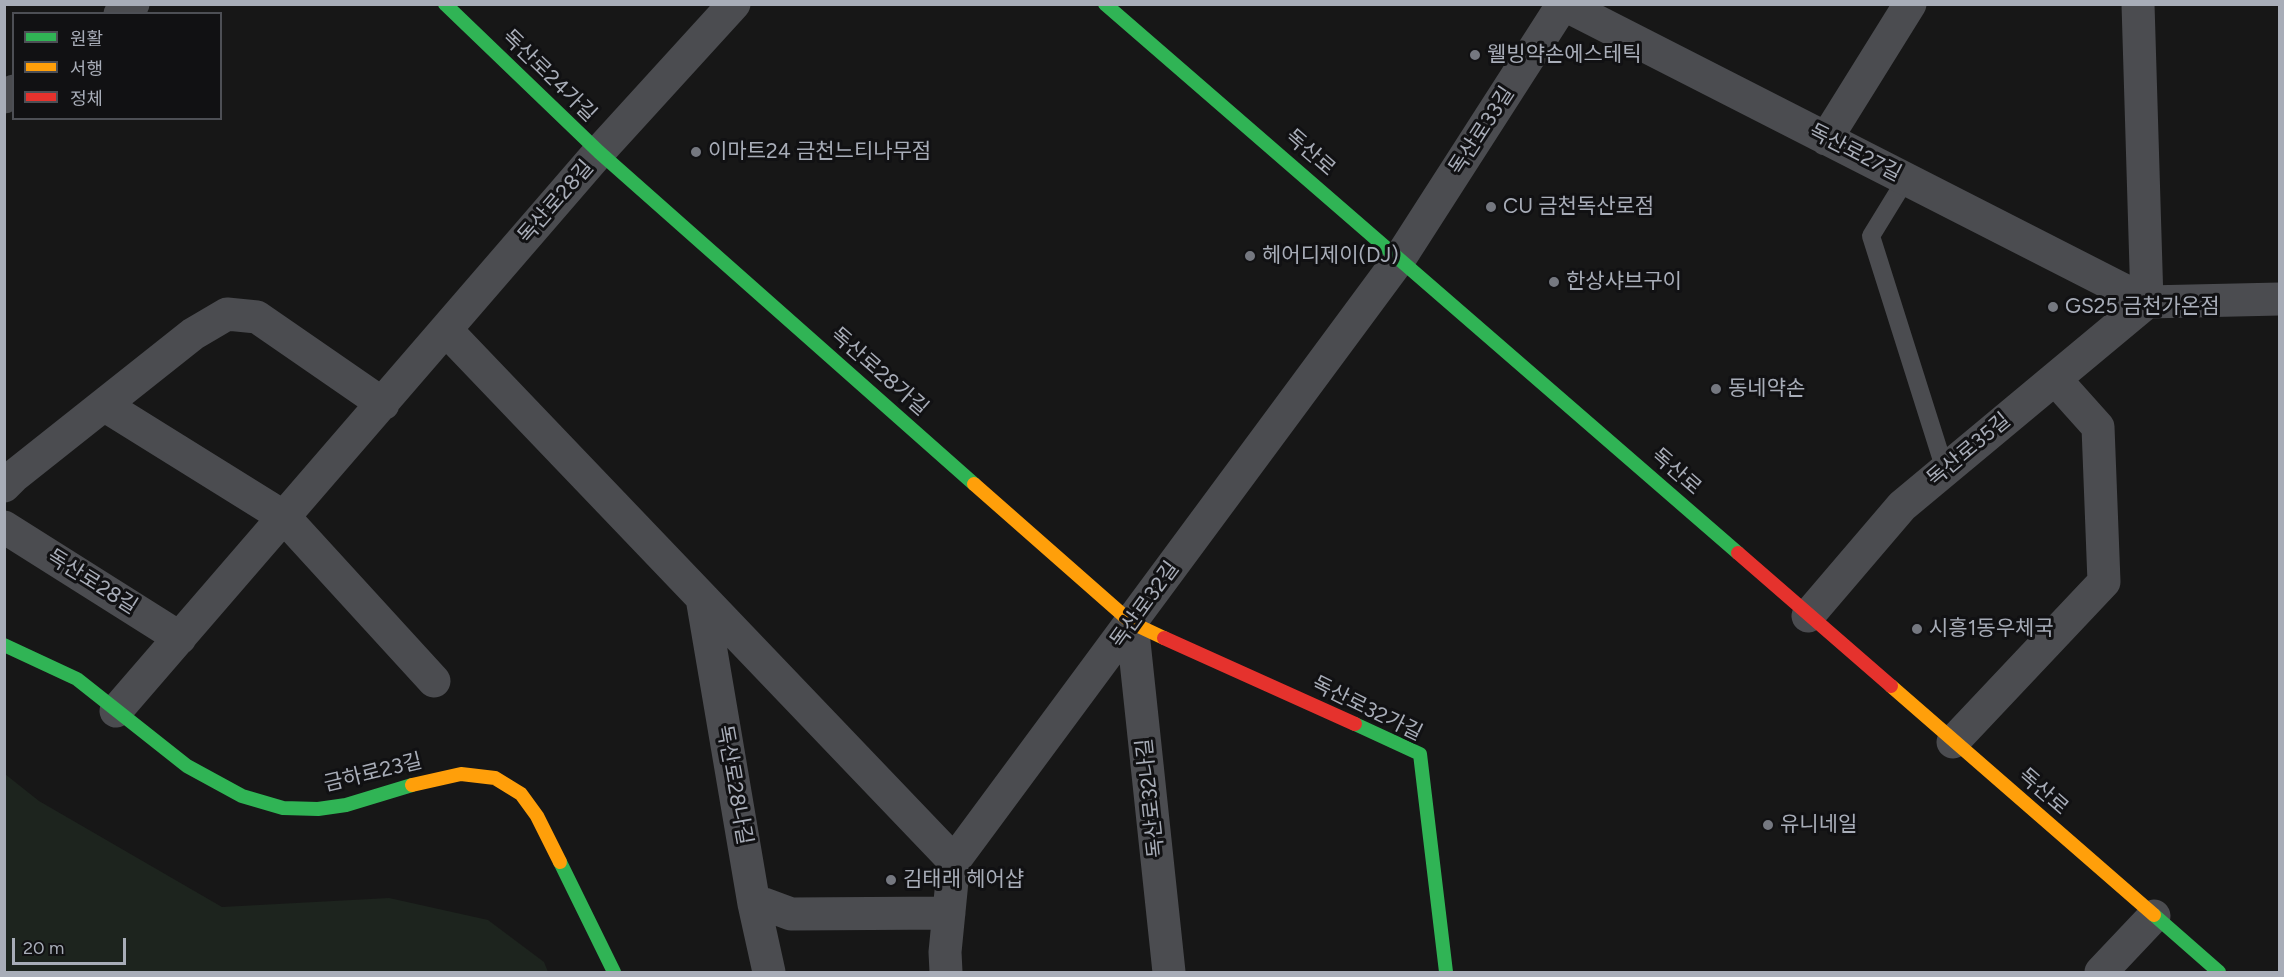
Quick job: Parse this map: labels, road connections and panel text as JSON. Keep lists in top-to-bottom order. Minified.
{"streets":{"street":["독산로24가길","독산로33길","독산로","독산로27길","독산로28길","독산로28가길","독산로35길","독산로32길","독산로32가길","금하로23길","독산로28나길","독산로32나길"]},"crossings":[["독산로24가길","독산로28길"],["독산로24가길","독산로28가길"],["독산로33길","독산로"],["독산로33길","독산로27길"],["독산로33길","독산로32길"],["독산로","독산로35길"],["독산로","독산로32길"],["독산로27길","독산로35길"],["독산로28길","독산로28가길"],["독산로28길","금하로23길"],["독산로28가길","독산로32길"],["독산로28가길","독산로32가길"],["독산로28가길","독산로32나길"],["독산로32길","독산로32가길"],["독산로32길","독산로32나길"],["독산로32가길","독산로32나길"]],"places":["웰빙약손에스테틱","이마트24 금천느티나무점","CU 금천독산로점","헤어디제이(DJ)","한상샤브구이","GS25 금천가온점","동네약손","시흥1동우체국","유니네일","김태래 헤어샵"],"legend":["원활","서행","정체"],"scale_bar":"20 m"}
